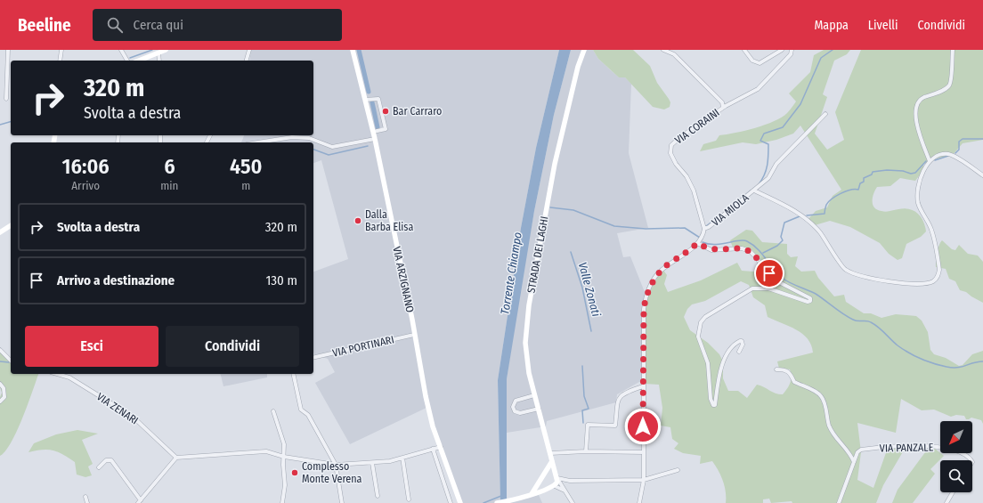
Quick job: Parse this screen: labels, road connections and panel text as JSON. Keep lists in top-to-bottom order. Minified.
{"streets":{"street":["VIA CORAINI","VIA MIOLA","STRADA DEI LAGHI","VIA ARZIGNANO","VIA PORTINARI","VIA ZENARI","VIA PANZALE"]},"crossings":[["VIA CORAINI","VIA MIOLA"],["VIA ARZIGNANO","VIA PORTINARI"]],"water":["Torrente Chiampo","Valle Zonati"],"places":["Bar Carraro","Dalla Barba Elisa","Complesso Monte Verena"],"north":"bottom left","page":{"header":"Beeline","search":"Cerca qui","nav":["Mappa","Livelli","Condividi"],"turn":["320 m","Svolta a destra"],"eta":["16:06","Arrivo","6","min","450","m"],"list":[{"name":"Svolta a destra","value":"320 m"},{"name":"Arrivo a destinazione","value":"130 m"}],"buttons":["Esci","Condividi"]}}
